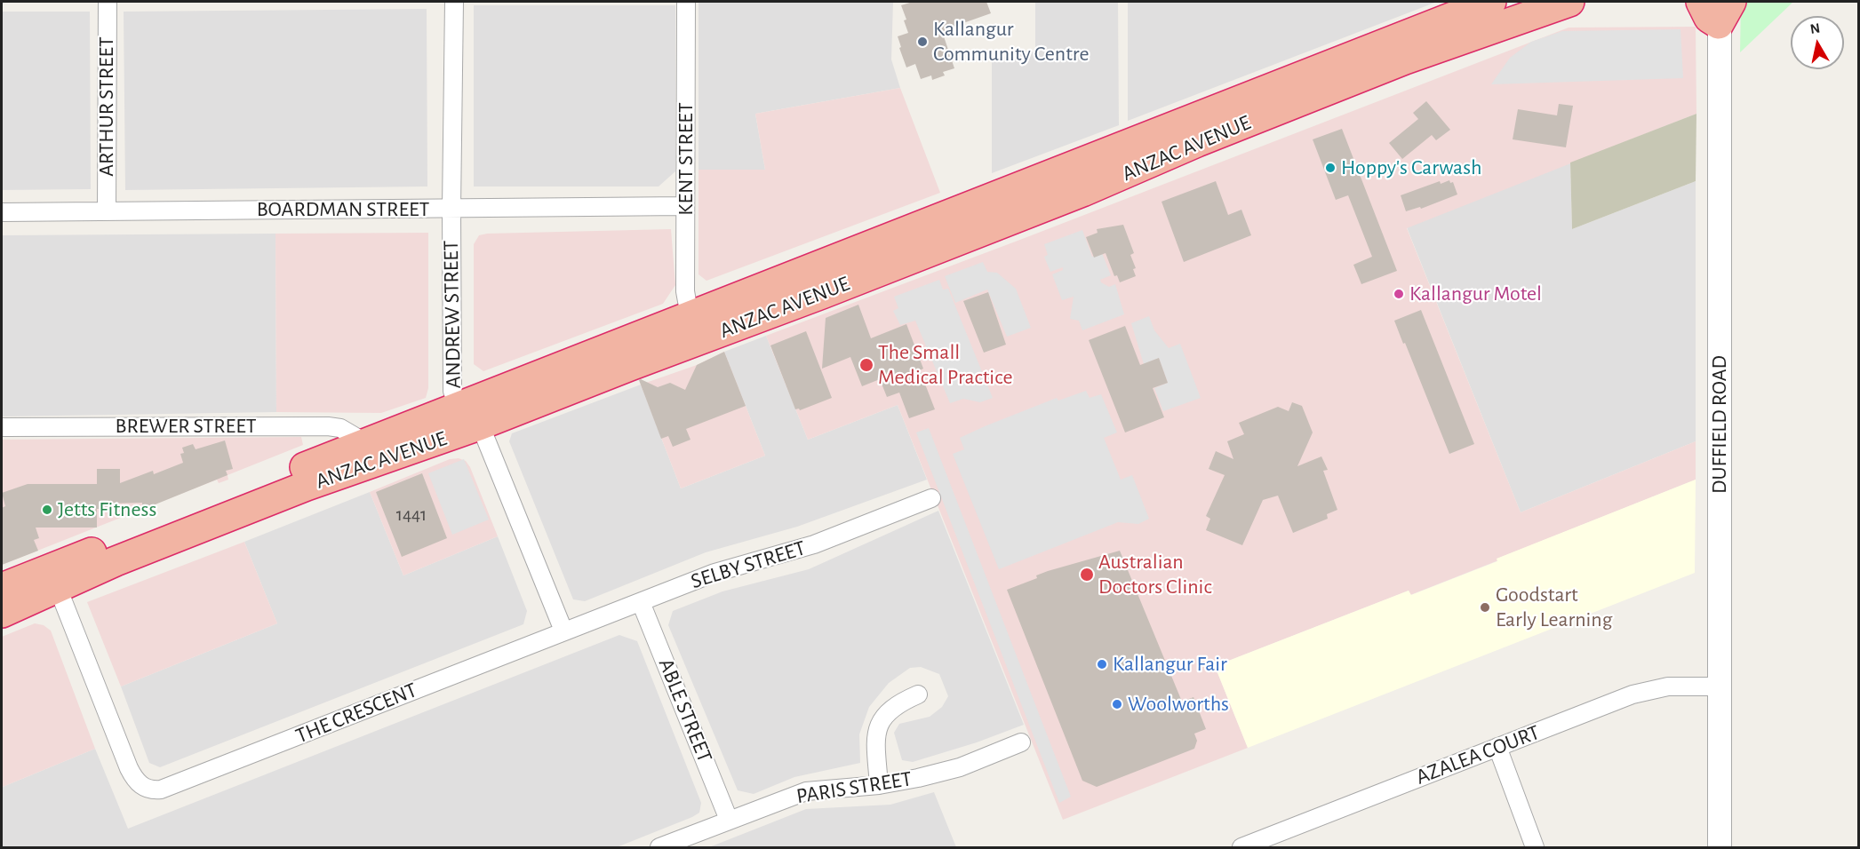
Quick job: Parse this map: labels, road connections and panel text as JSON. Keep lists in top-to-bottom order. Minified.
{"streets":{"highway":["ANZAC AVENUE"],"street":["ARTHUR STREET","KENT STREET","BOARDMAN STREET","ANDREW STREET","DUFFIELD ROAD","BREWER STREET","SELBY STREET","ABLE STREET","THE CRESCENT","AZALEA COURT","PARIS STREET"]},"crossings":[["ARTHUR STREET","BOARDMAN STREET"],["ANZAC AVENUE","KENT STREET"],["ANZAC AVENUE","ANDREW STREET"],["ANZAC AVENUE","BREWER STREET"],["ANZAC AVENUE","THE CRESCENT"],["KENT STREET","BOARDMAN STREET"],["BOARDMAN STREET","ANDREW STREET"],["DUFFIELD ROAD","AZALEA COURT"],["SELBY STREET","ABLE STREET"],["SELBY STREET","THE CRESCENT"],["ABLE STREET","PARIS STREET"]],"places":["Kallangur Community Centre","Hoppy's Carwash","Kallangur Motel","The Small Medical Practice","Jetts Fitness","Australian Doctors Clinic","Goodstart Early Learning","Kallangur Fair","Woolworths"],"house_numbers":["1441"],"north":"top"}
